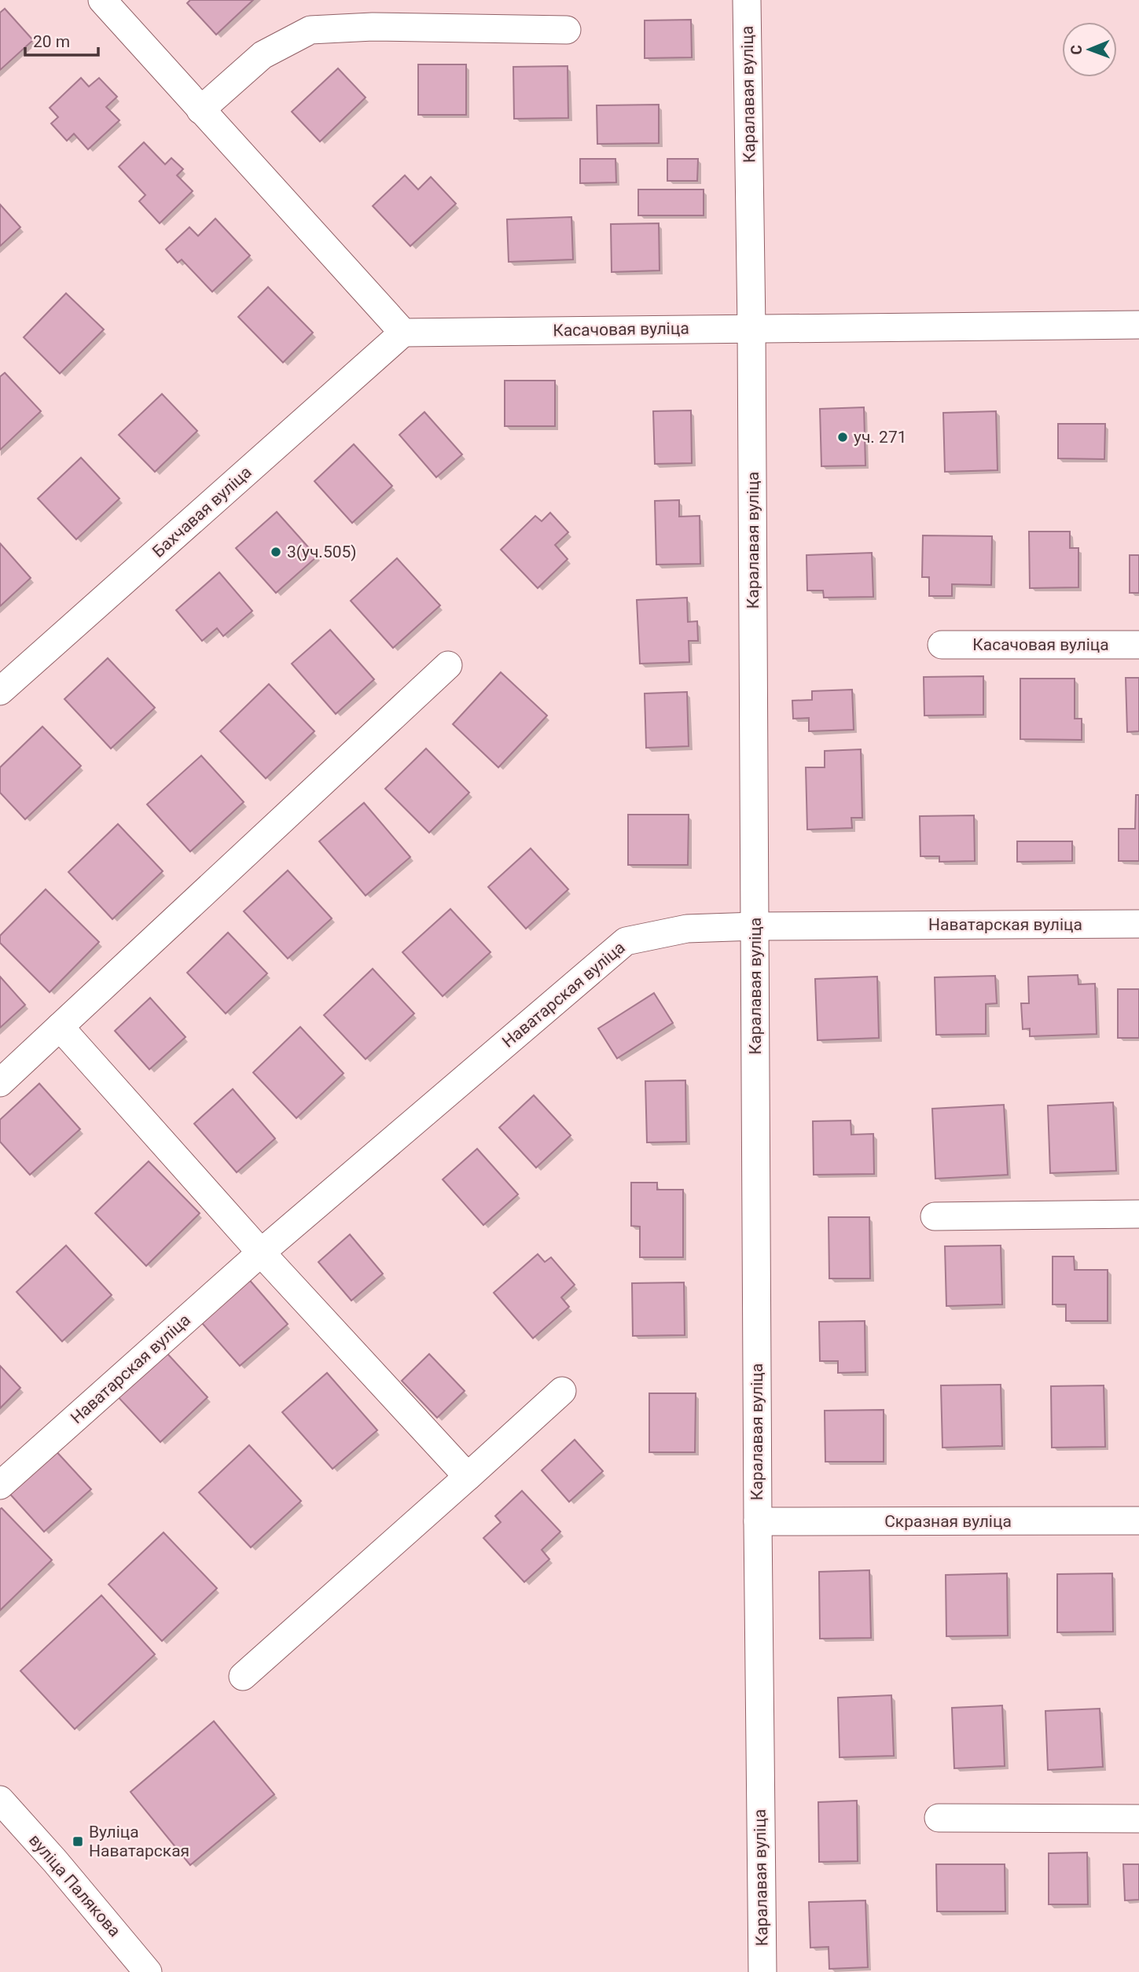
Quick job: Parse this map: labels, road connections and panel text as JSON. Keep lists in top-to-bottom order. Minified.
{"streets":{"street":["Каралавая вуліца","Касачовая вуліца","Бахчавая вуліца","Наватарская вуліца","Скразная вуліца","вуліца Палякова"]},"crossings":[["Каралавая вуліца","Касачовая вуліца"],["Каралавая вуліца","Наватарская вуліца"],["Каралавая вуліца","Скразная вуліца"],["Касачовая вуліца","Бахчавая вуліца"]],"places":{"other":["уч. 271","3(уч.505)"],"transit":["Вуліца Наватарская"]},"scale_bar":"20 m","north":"left"}
